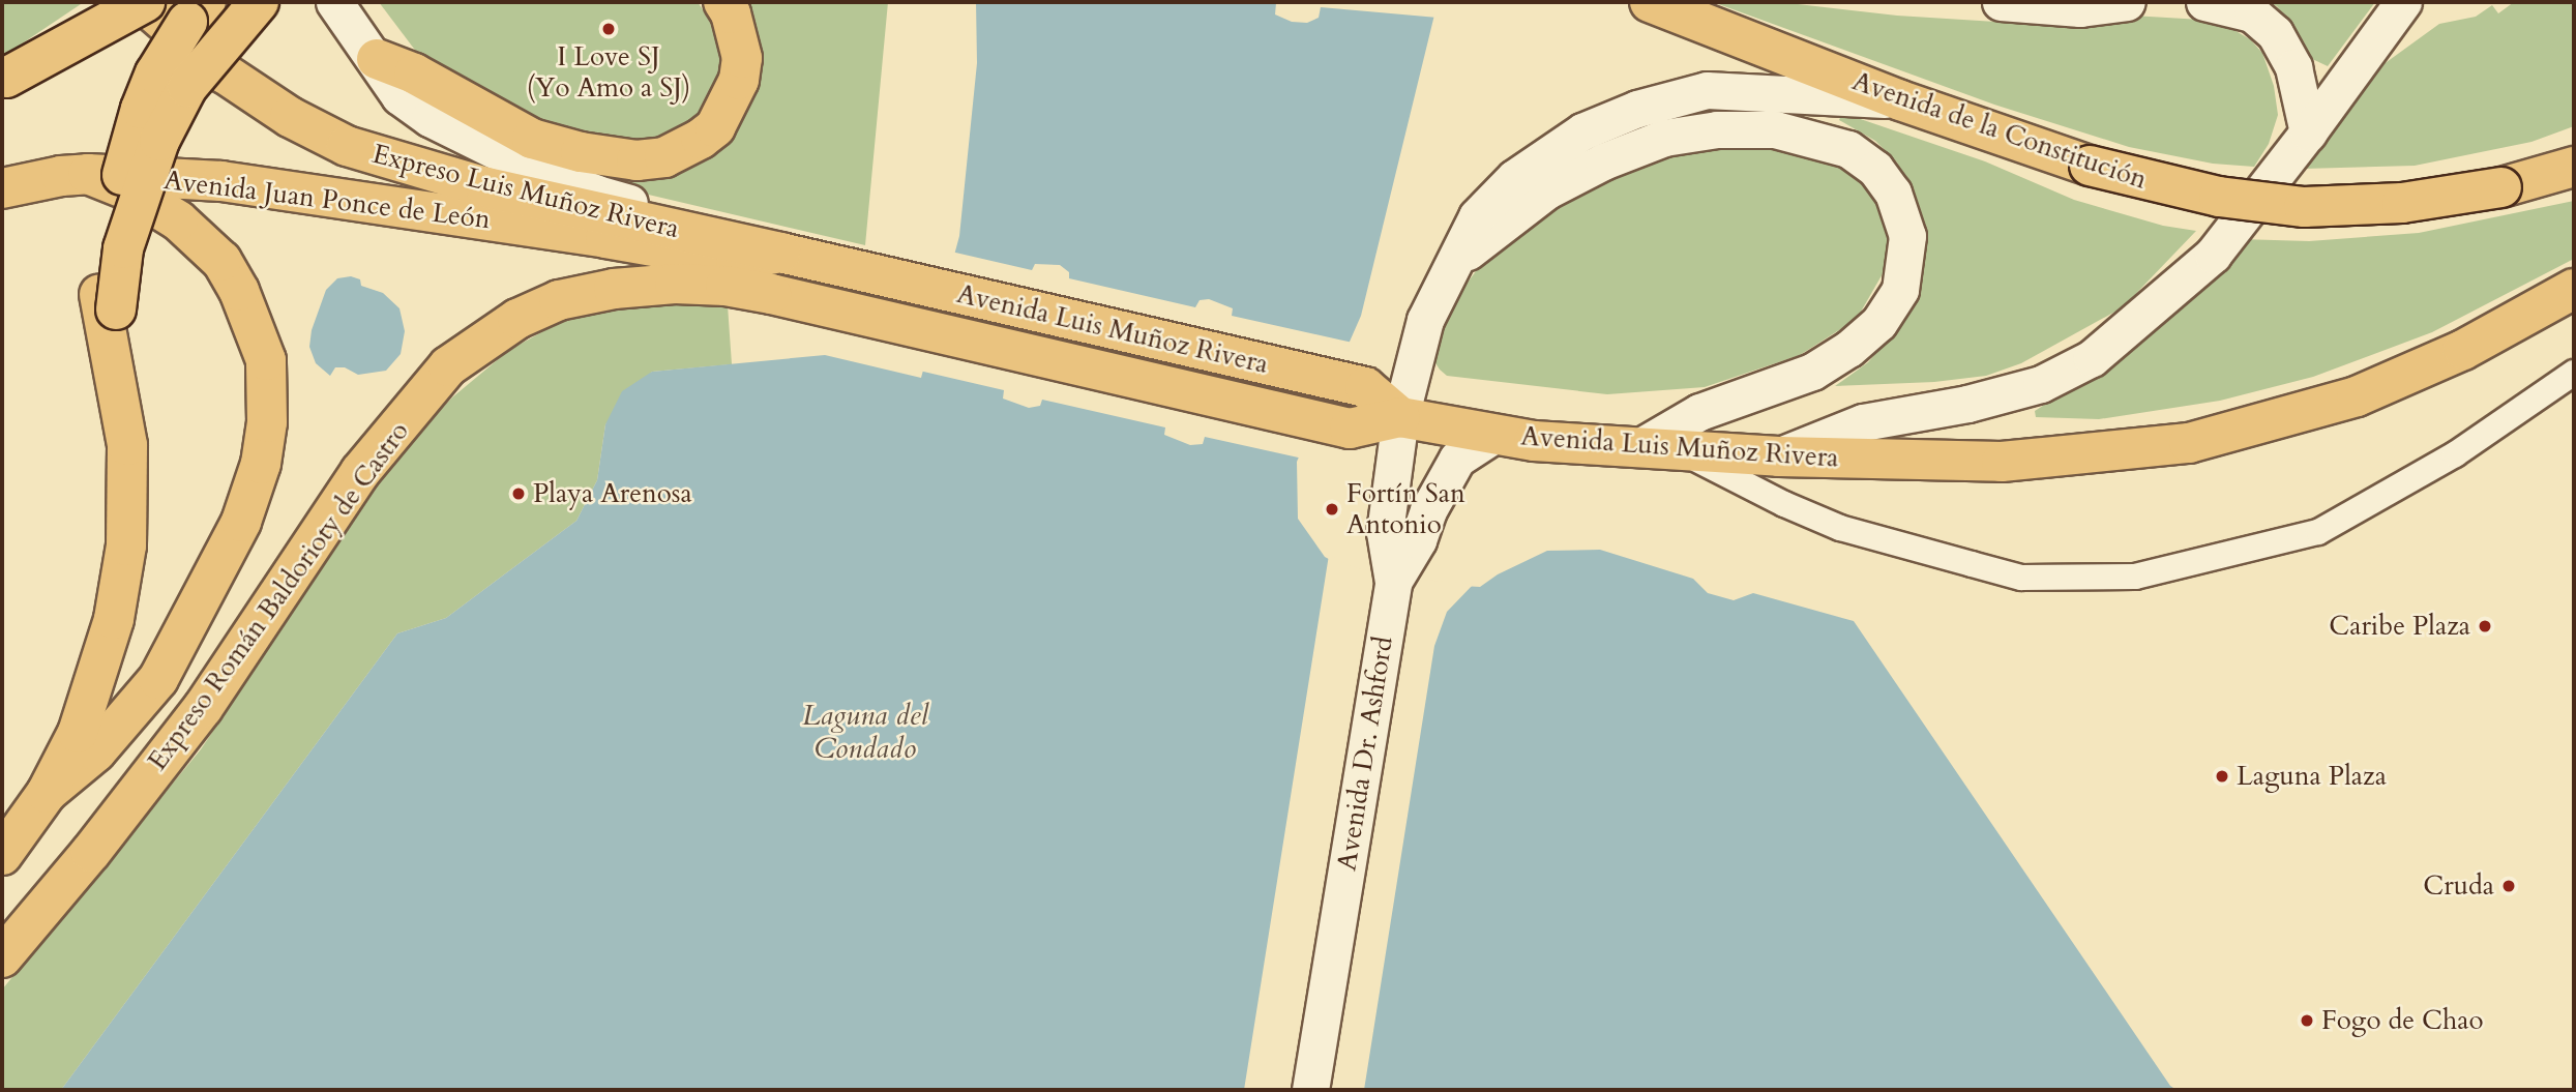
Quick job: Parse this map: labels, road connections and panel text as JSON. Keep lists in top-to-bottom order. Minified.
{"streets":{"main road":["Avenida de la Constitución","Expreso Luis Muñoz Rivera","Avenida Juan Ponce de León","Avenida Luis Muñoz Rivera","Expreso Román Baldorioty de Castro"],"street":["Avenida Dr. Ashford"]},"crossings":[["Avenida de la Constitución","Avenida Dr. Ashford"],["Expreso Luis Muñoz Rivera","Avenida Juan Ponce de León"],["Expreso Luis Muñoz Rivera","Avenida Luis Muñoz Rivera"],["Avenida Juan Ponce de León","Avenida Luis Muñoz Rivera"],["Avenida Luis Muñoz Rivera","Expreso Román Baldorioty de Castro"],["Avenida Luis Muñoz Rivera","Avenida Dr. Ashford"]],"water":["Laguna del Condado"],"places":["I Love SJ (Yo Amo a SJ)","Playa Arenosa","Fortín San Antonio","Caribe Plaza","Laguna Plaza","Cruda","Fogo de Chao"]}
